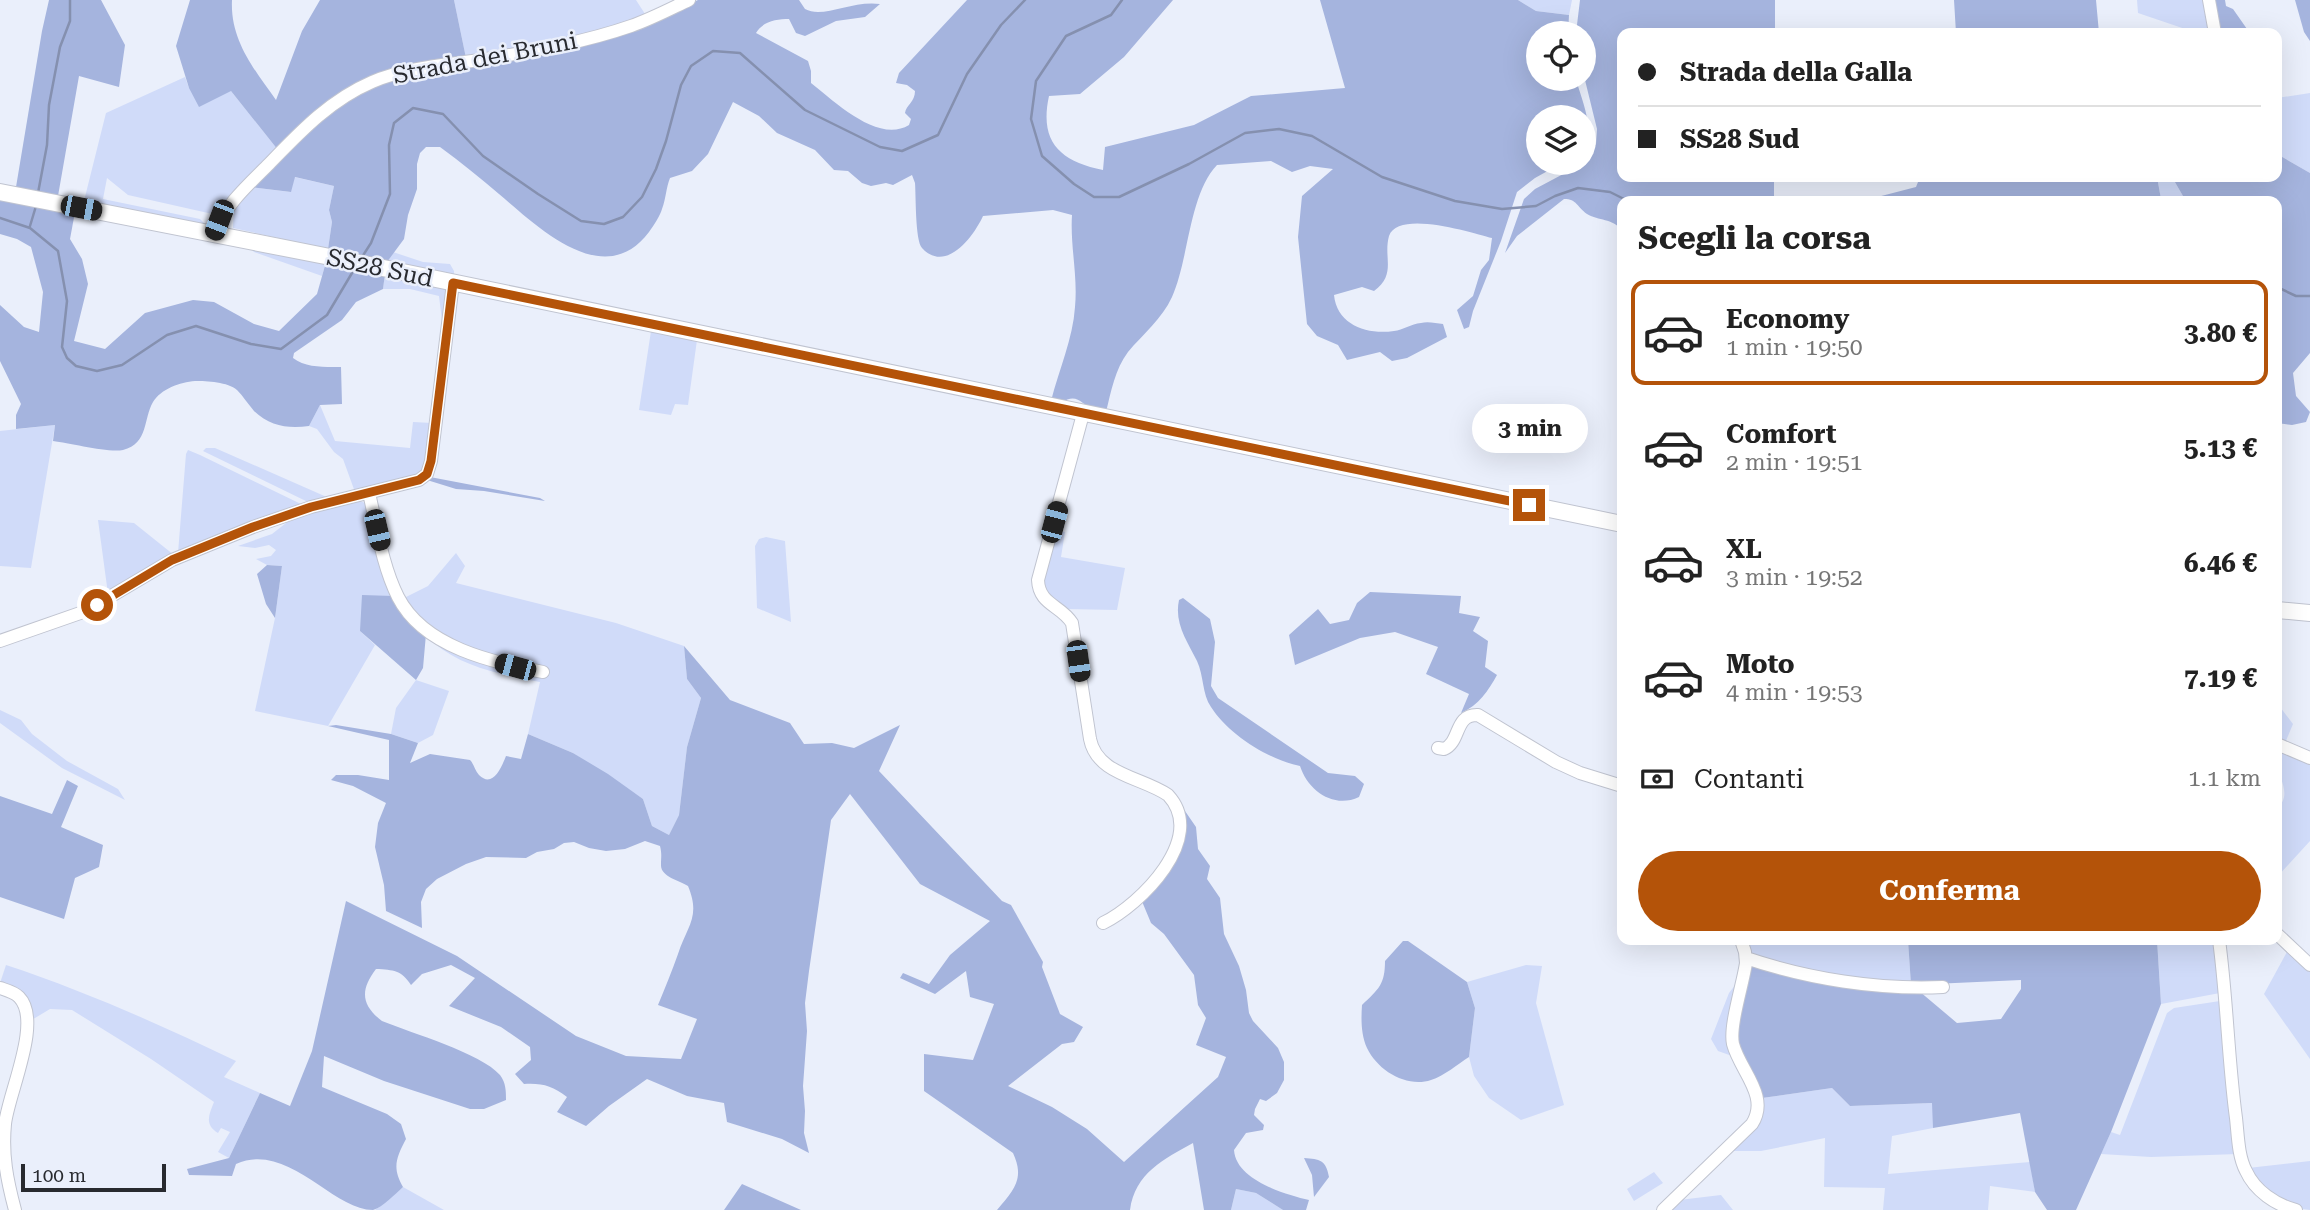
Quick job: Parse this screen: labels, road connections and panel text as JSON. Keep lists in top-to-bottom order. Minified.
{"streets":{"main road":["SS28 Sud"],"street":["Strada dei Bruni"]},"crossings":[["Strada dei Bruni","SS28 Sud"]],"scale_bar":"100 m","page":{"banner":["Strada della Galla","SS28 Sud"],"heading":"Scegli la corsa","list":[{"name":"Economy","note":"1 min · 19:50","value":"3.80 €"},{"name":"Comfort","note":"2 min · 19:51","value":"5.13 €"},{"name":"XL","note":"3 min · 19:52","value":"6.46 €"},{"name":"Moto","note":"4 min · 19:53","value":"7.19 €"}],"bubble":"3 min","pay":["Contanti","1.1 km"],"buttons":"Conferma","scale":"100 m"}}
